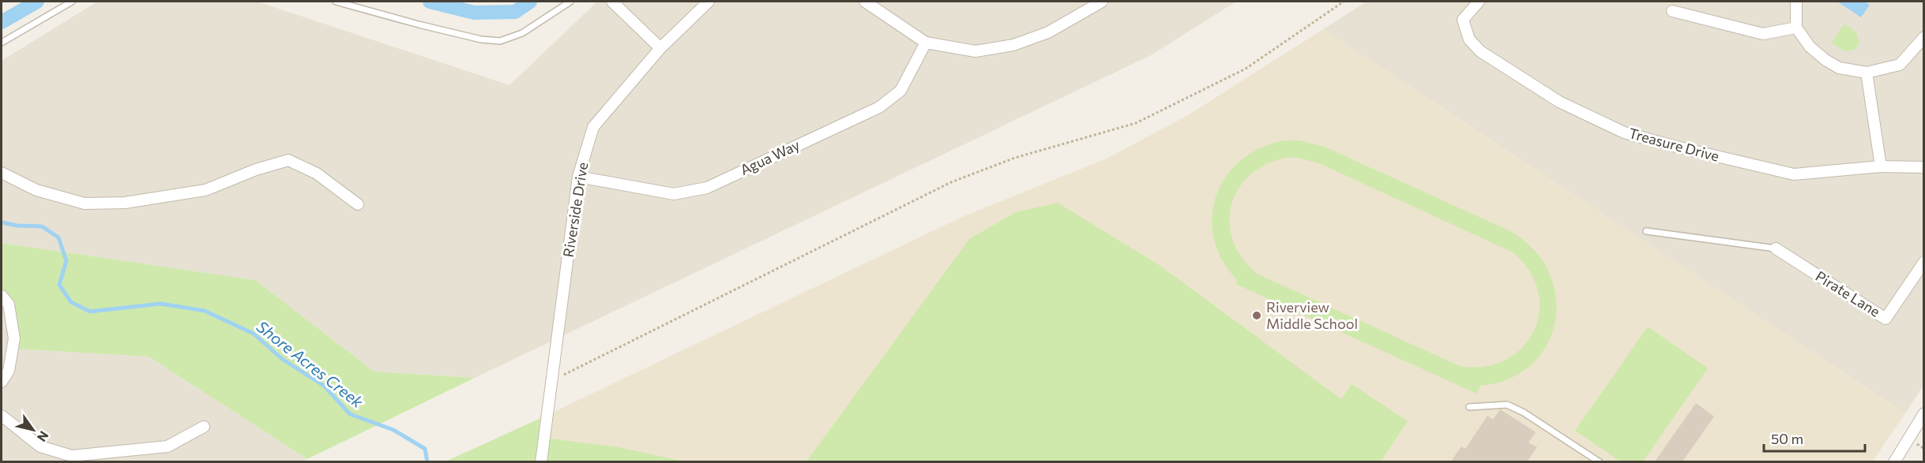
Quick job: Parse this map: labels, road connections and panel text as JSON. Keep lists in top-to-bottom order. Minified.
{"streets":{"street":["Treasure Drive","Agua Way","Riverside Drive","Pirate Lane"]},"crossings":[["Agua Way","Riverside Drive"]],"water":["Shore Acres Creek"],"places":["Riverview Middle School"],"scale_bar":"50 m","north":"bottom right"}
